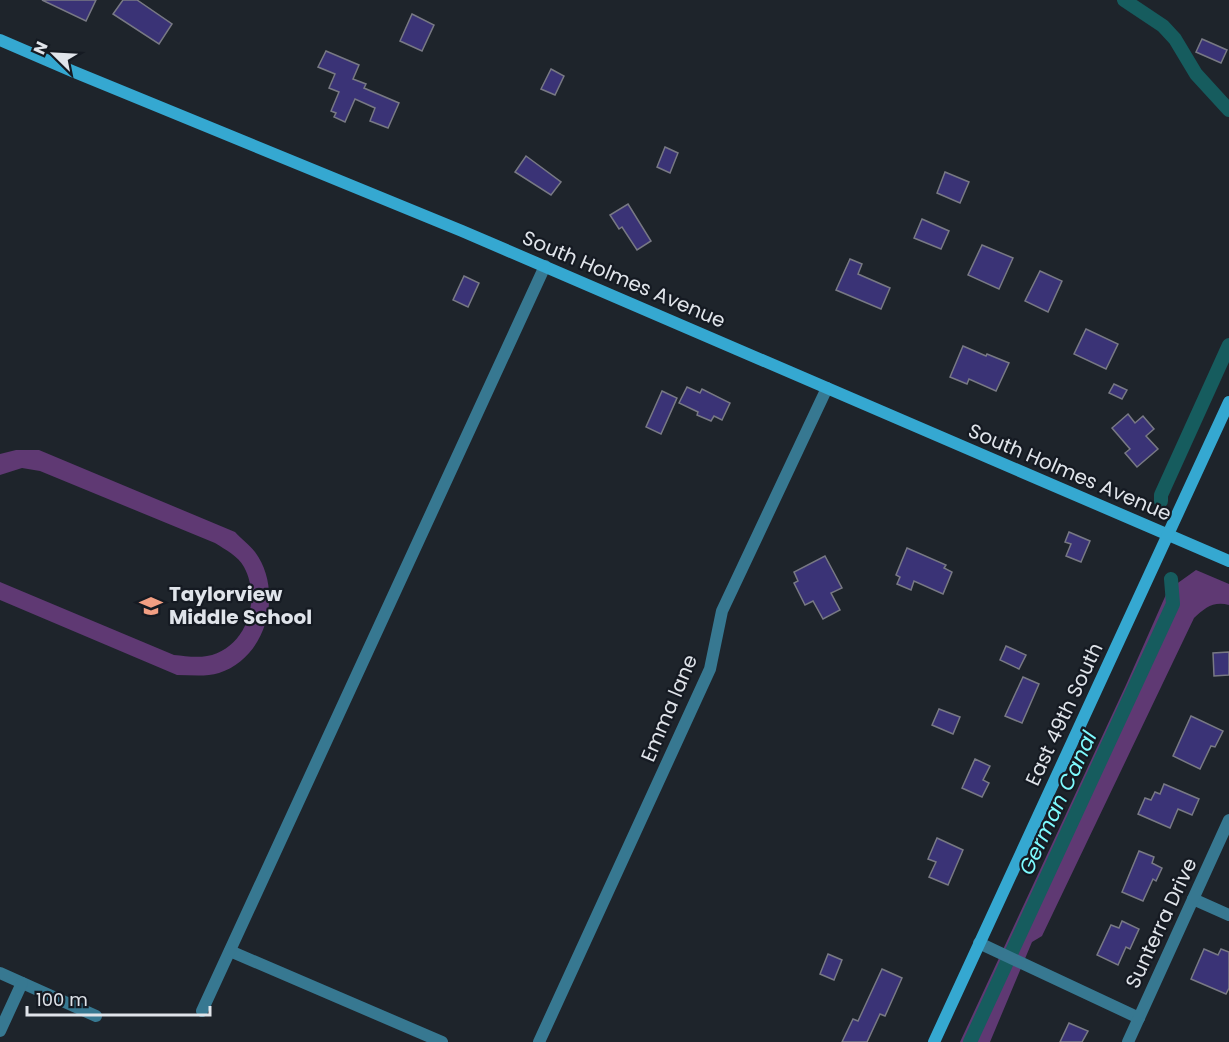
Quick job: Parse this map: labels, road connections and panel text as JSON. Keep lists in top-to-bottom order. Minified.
{"streets":{"street":["South Holmes Avenue","Emma lane","East 49th South","Sunterra Drive"]},"crossings":[["South Holmes Avenue","Emma lane"],["South Holmes Avenue","East 49th South"]],"water":["German Canal"],"places":{"school or university":["Taylorview Middle School"]},"scale_bar":"100 m","north":"top left"}
